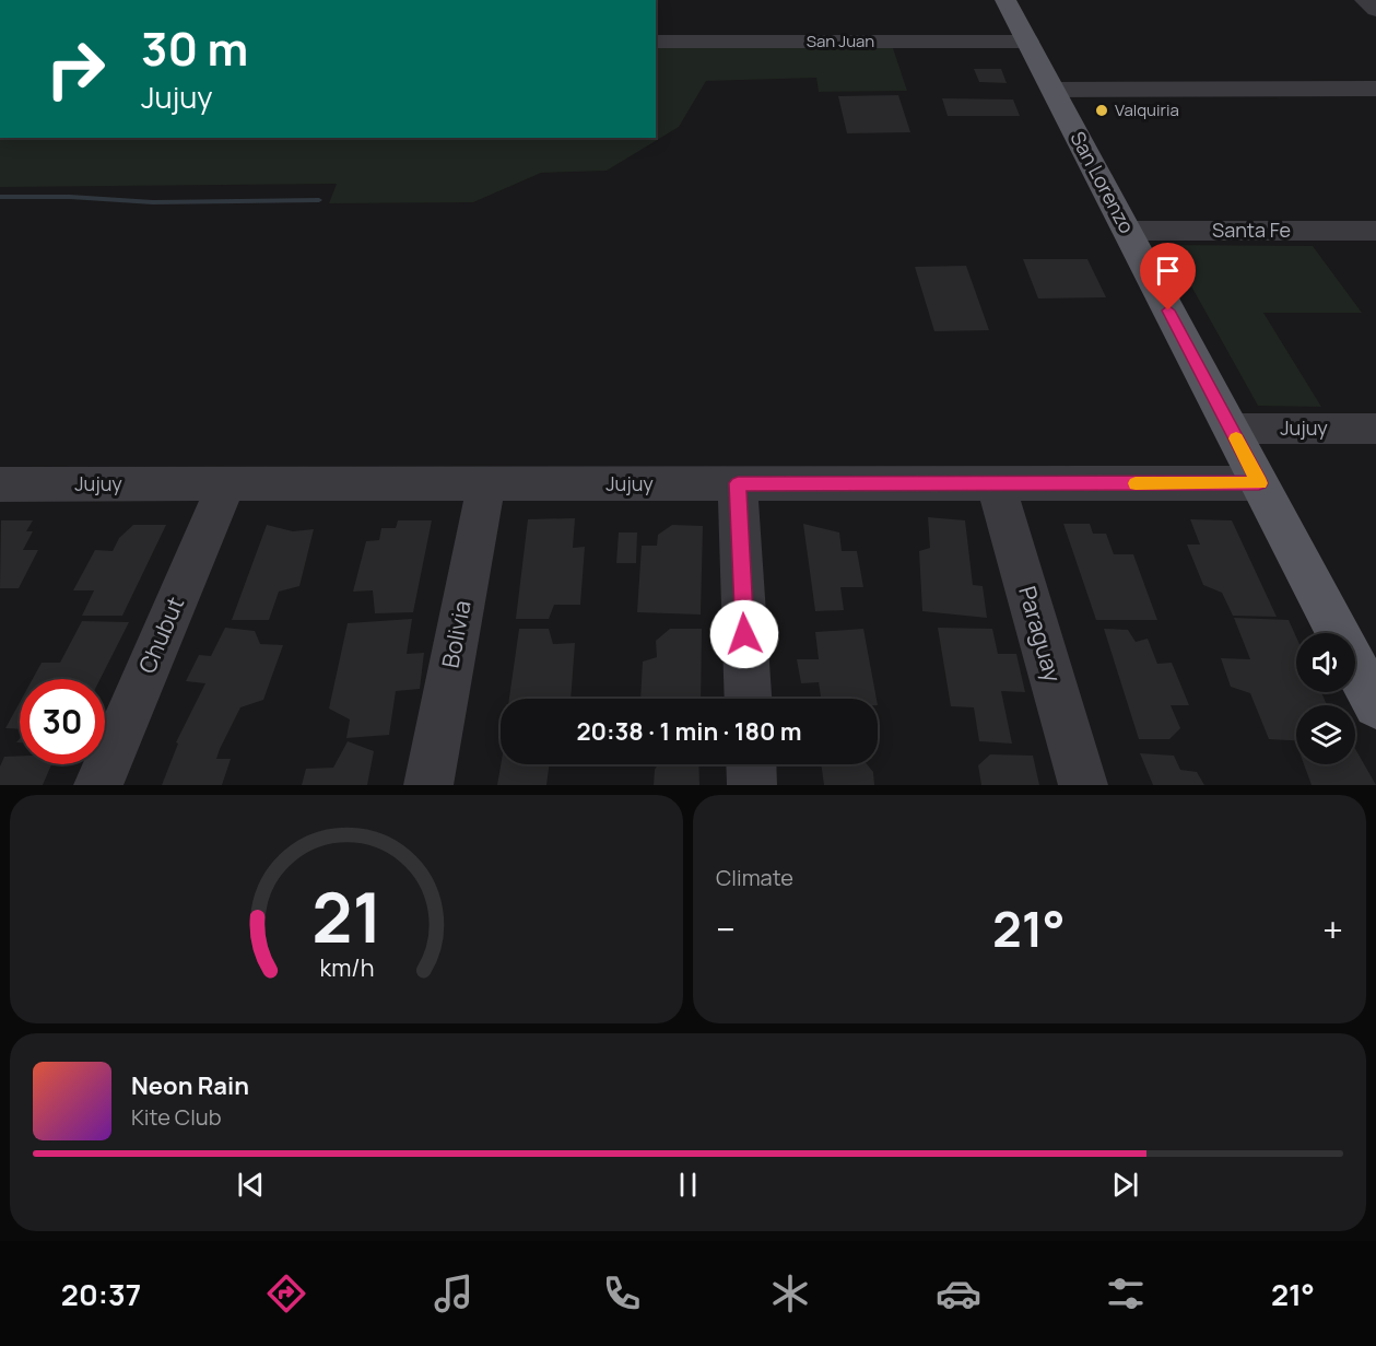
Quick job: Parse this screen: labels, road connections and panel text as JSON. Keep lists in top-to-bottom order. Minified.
{"streets":{"main road":["San Lorenzo"],"street":["San Juan","Santa Fe","Jujuy","Bolivia","Paraguay","Chubut"]},"crossings":[["San Juan","San Lorenzo"],["San Lorenzo","Santa Fe"],["San Lorenzo","Jujuy"],["Jujuy","Bolivia"],["Jujuy","Paraguay"],["Jujuy","Chubut"]],"places":["Valquiria"],"page":{"turn":["30 m","Jujuy"],"limit":"30","trip":"20:38 · 1 min · 180 m","tile":"Climate","heat":["−","21°","+"],"song":["Neon Rain","Kite Club"],"tabs":["20:37","21°"],"gauge":["21","km/h"]}}
